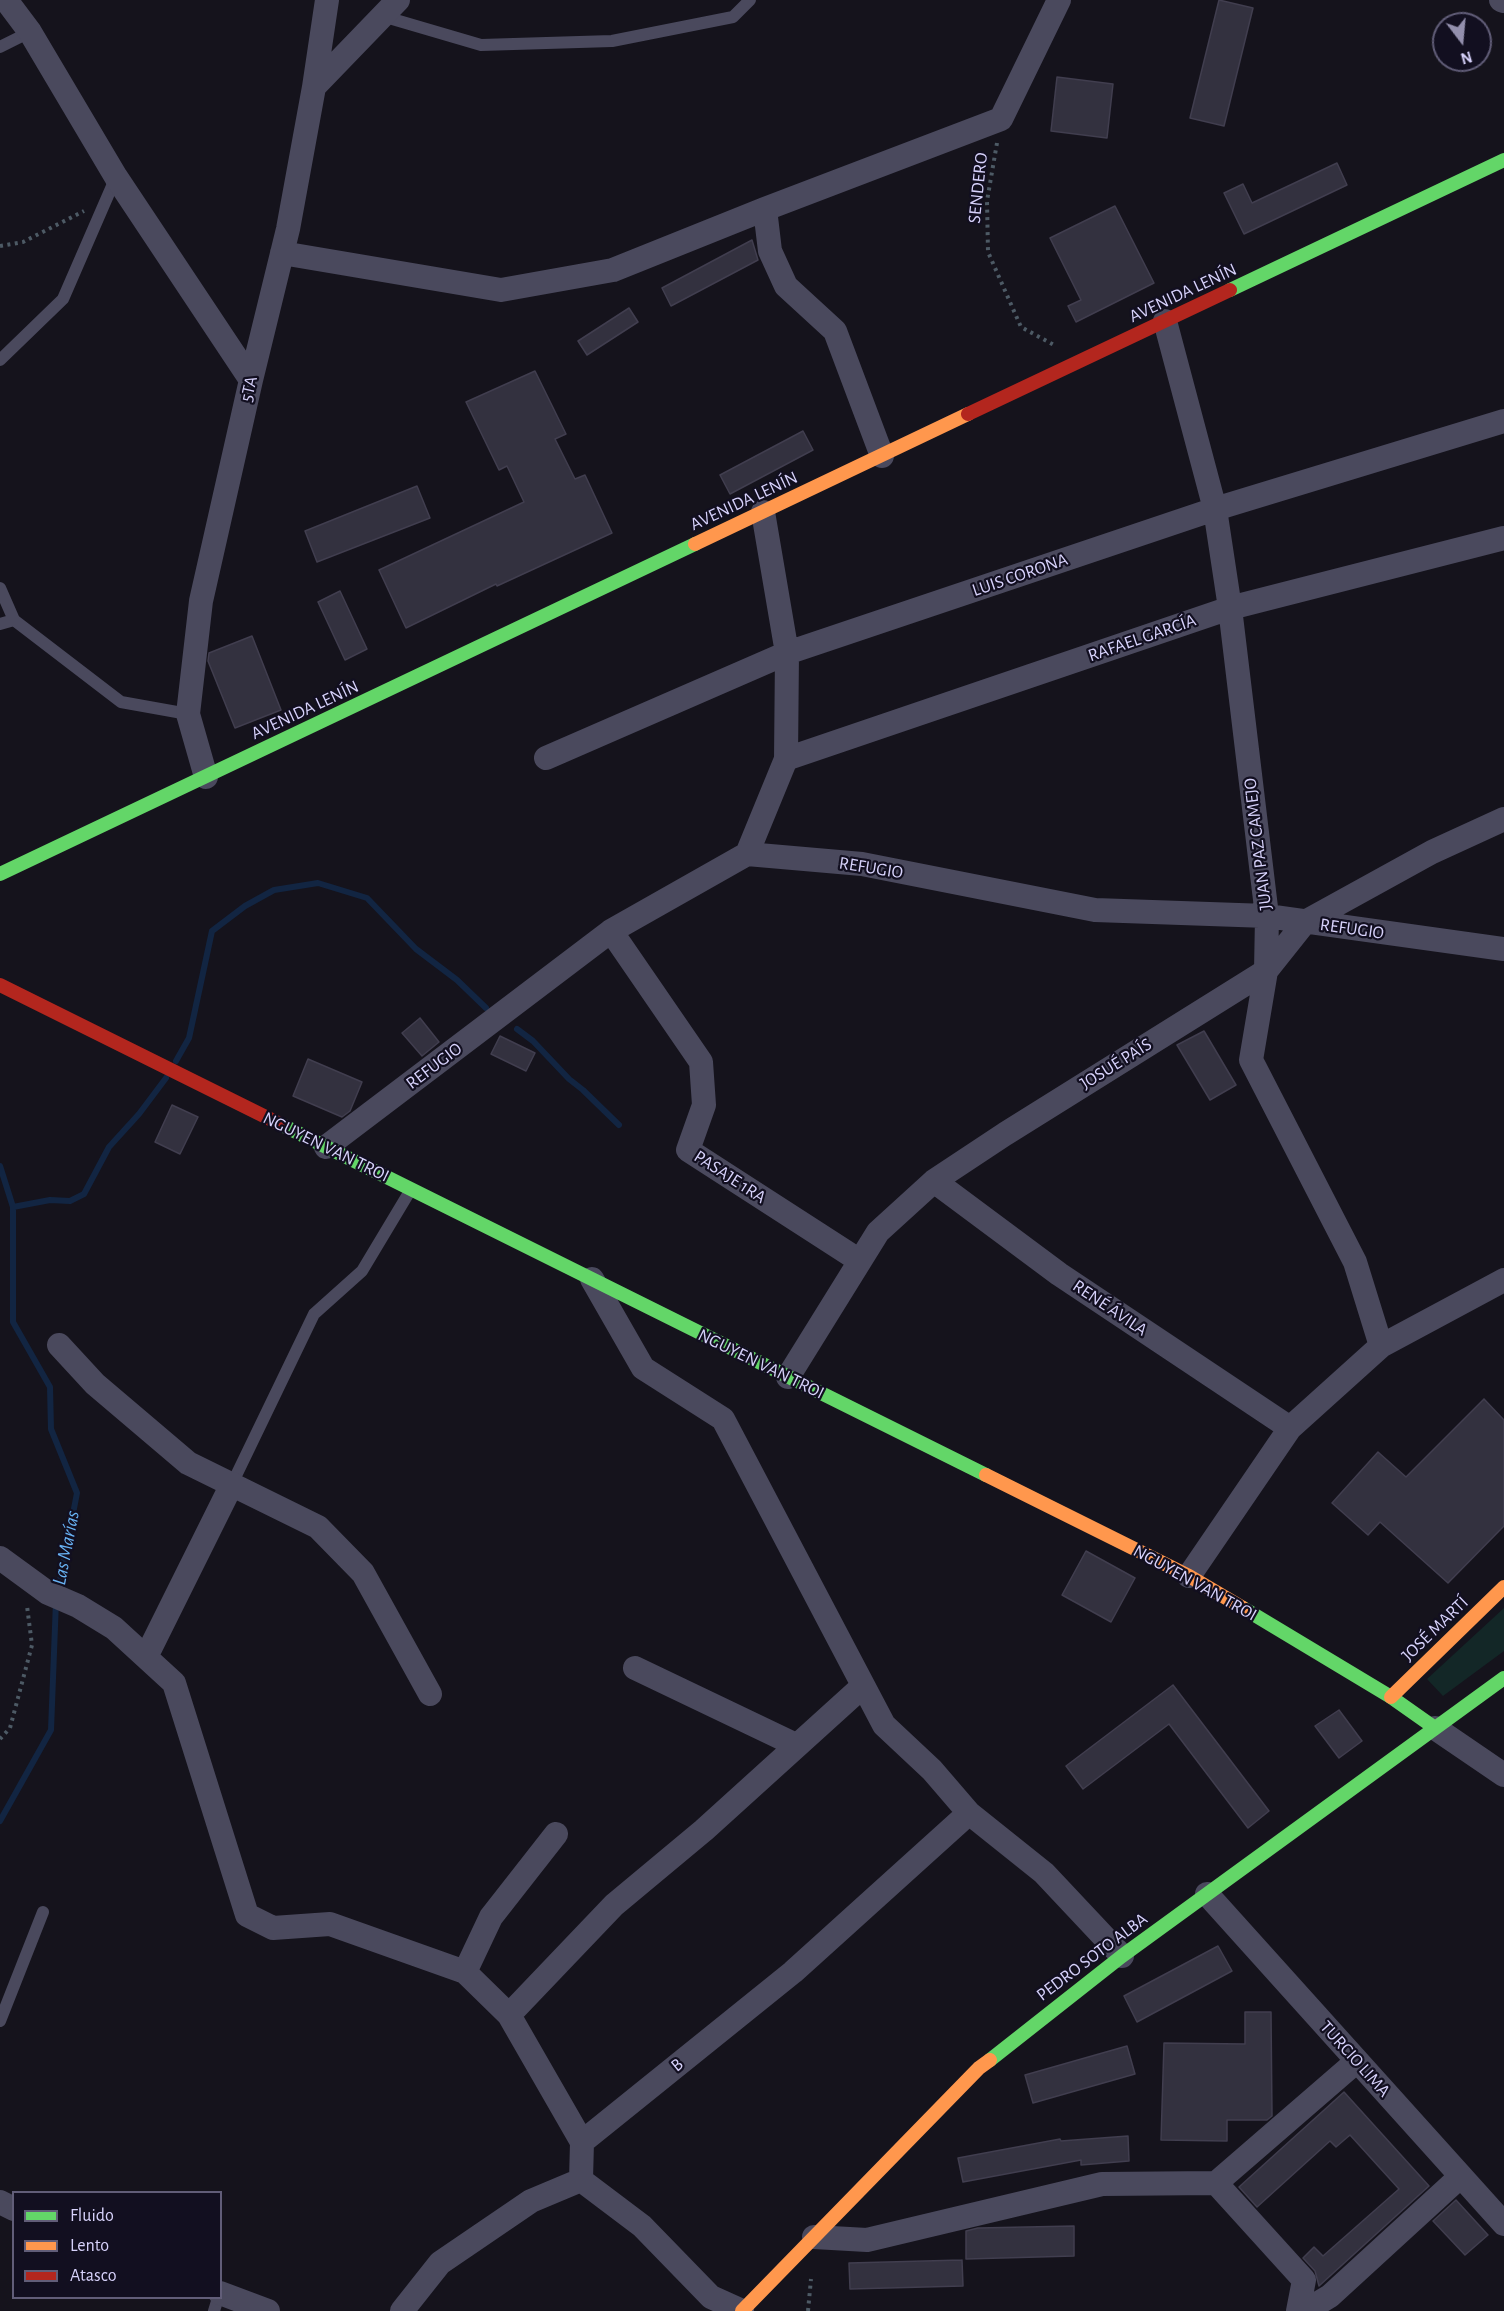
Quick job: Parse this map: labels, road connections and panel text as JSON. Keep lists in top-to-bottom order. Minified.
{"streets":{"street":["AVENIDA LENÍN","5TA","LUIS CORONA","RAFAEL GARCÍA","JUAN PAZ CAMEJO","REFUGIO","JOSUÉ PAÍS","NGUYEN VAN TROI","PASAJE 1RA","RENÉ ÁVILA","JOSÉ MARTÍ","PEDRO SOTO ALBA","TURCIO LIMA","B"],"path":["SENDERO"]},"crossings":[["SENDERO","AVENIDA LENÍN"],["AVENIDA LENÍN","5TA"],["AVENIDA LENÍN","JUAN PAZ CAMEJO"],["LUIS CORONA","JUAN PAZ CAMEJO"],["RAFAEL GARCÍA","JUAN PAZ CAMEJO"],["JUAN PAZ CAMEJO","REFUGIO"],["JUAN PAZ CAMEJO","JOSUÉ PAÍS"],["REFUGIO","JOSUÉ PAÍS"],["REFUGIO","NGUYEN VAN TROI"],["REFUGIO","PASAJE 1RA"],["JOSUÉ PAÍS","NGUYEN VAN TROI"],["JOSUÉ PAÍS","PASAJE 1RA"],["JOSUÉ PAÍS","RENÉ ÁVILA"],["NGUYEN VAN TROI","JOSÉ MARTÍ"],["NGUYEN VAN TROI","PEDRO SOTO ALBA"],["PEDRO SOTO ALBA","TURCIO LIMA"]],"water":["Las Marías"],"legend":["Fluido","Lento","Atasco"],"north":"bottom"}
